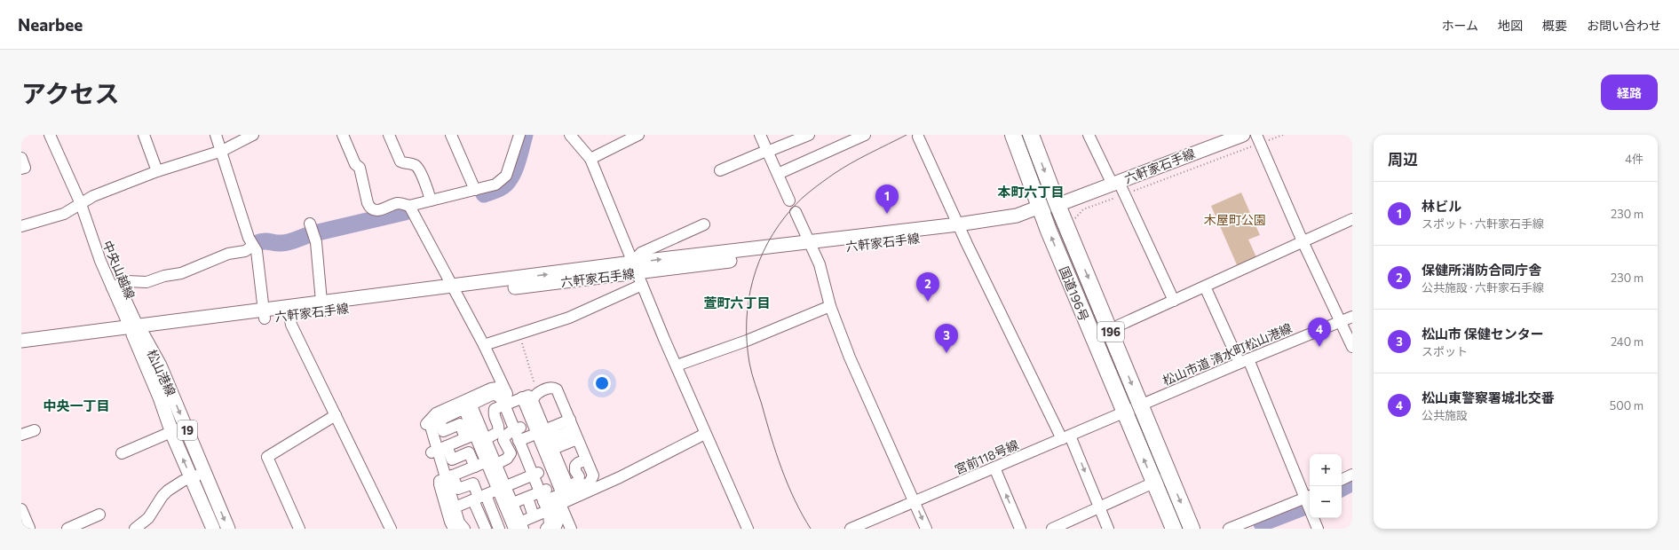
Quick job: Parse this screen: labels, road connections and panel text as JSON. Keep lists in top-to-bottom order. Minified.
{"streets":{"highway":["国道196号","196"],"main road":["六軒家石手線","松山港線","19"],"street":["中央山越線","松山市道 清水町松山港線","宮前118号線"]},"crossings":[["六軒家石手線","中央山越線"],["六軒家石手線","国道196号"],["六軒家石手線","松山港線"],["中央山越線","松山港線"],["国道196号","松山市道 清水町松山港線"],["国道196号","宮前118号線"],["松山市道 清水町松山港線","宮前118号線"]],"districts":["本町六丁目","萱町六丁目","中央一丁目"],"parks":["木屋町公園"],"page":{"header":"Nearbee","nav":["ホーム","地図","概要","お問い合わせ"],"title":"アクセス","buttons":"経路","heading":["周辺","4件"],"list":[{"mark":"1","name":"林ビル","note":"スポット · 六軒家石手線","value":"230 m"},{"mark":"2","name":"保健所消防合同庁舎","note":"公共施設 · 六軒家石手線","value":"230 m"},{"mark":"3","name":"松山市 保健センター","note":"スポット","value":"240 m"},{"mark":"4","name":"松山東警察署城北交番","note":"公共施設","value":"500 m"}],"pins":["1","2","4","3"],"map_buttons":["+","−"]}}
